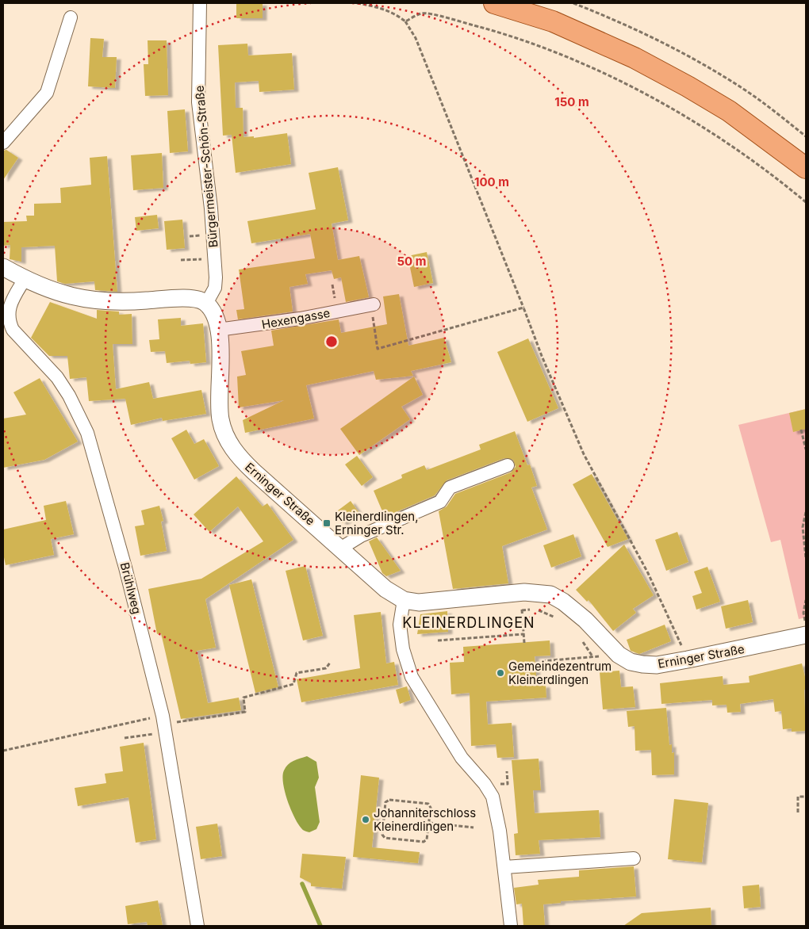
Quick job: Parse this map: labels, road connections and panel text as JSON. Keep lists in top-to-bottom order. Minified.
{"streets":{"street":["Bürgermeister-Schön-Straße","Hexengasse","Erninger Straße","Brühlweg"]},"crossings":[["Bürgermeister-Schön-Straße","Erninger Straße"],["Hexengasse","Erninger Straße"]],"districts":["KLEINERDLINGEN"],"places":{"transit":["Kleinerdlingen, Erninger Str."],"other":["Gemeindezentrum Kleinerdlingen","Johanniterschloss Kleinerdlingen"]},"rings":["150 m","100 m","50 m"]}
